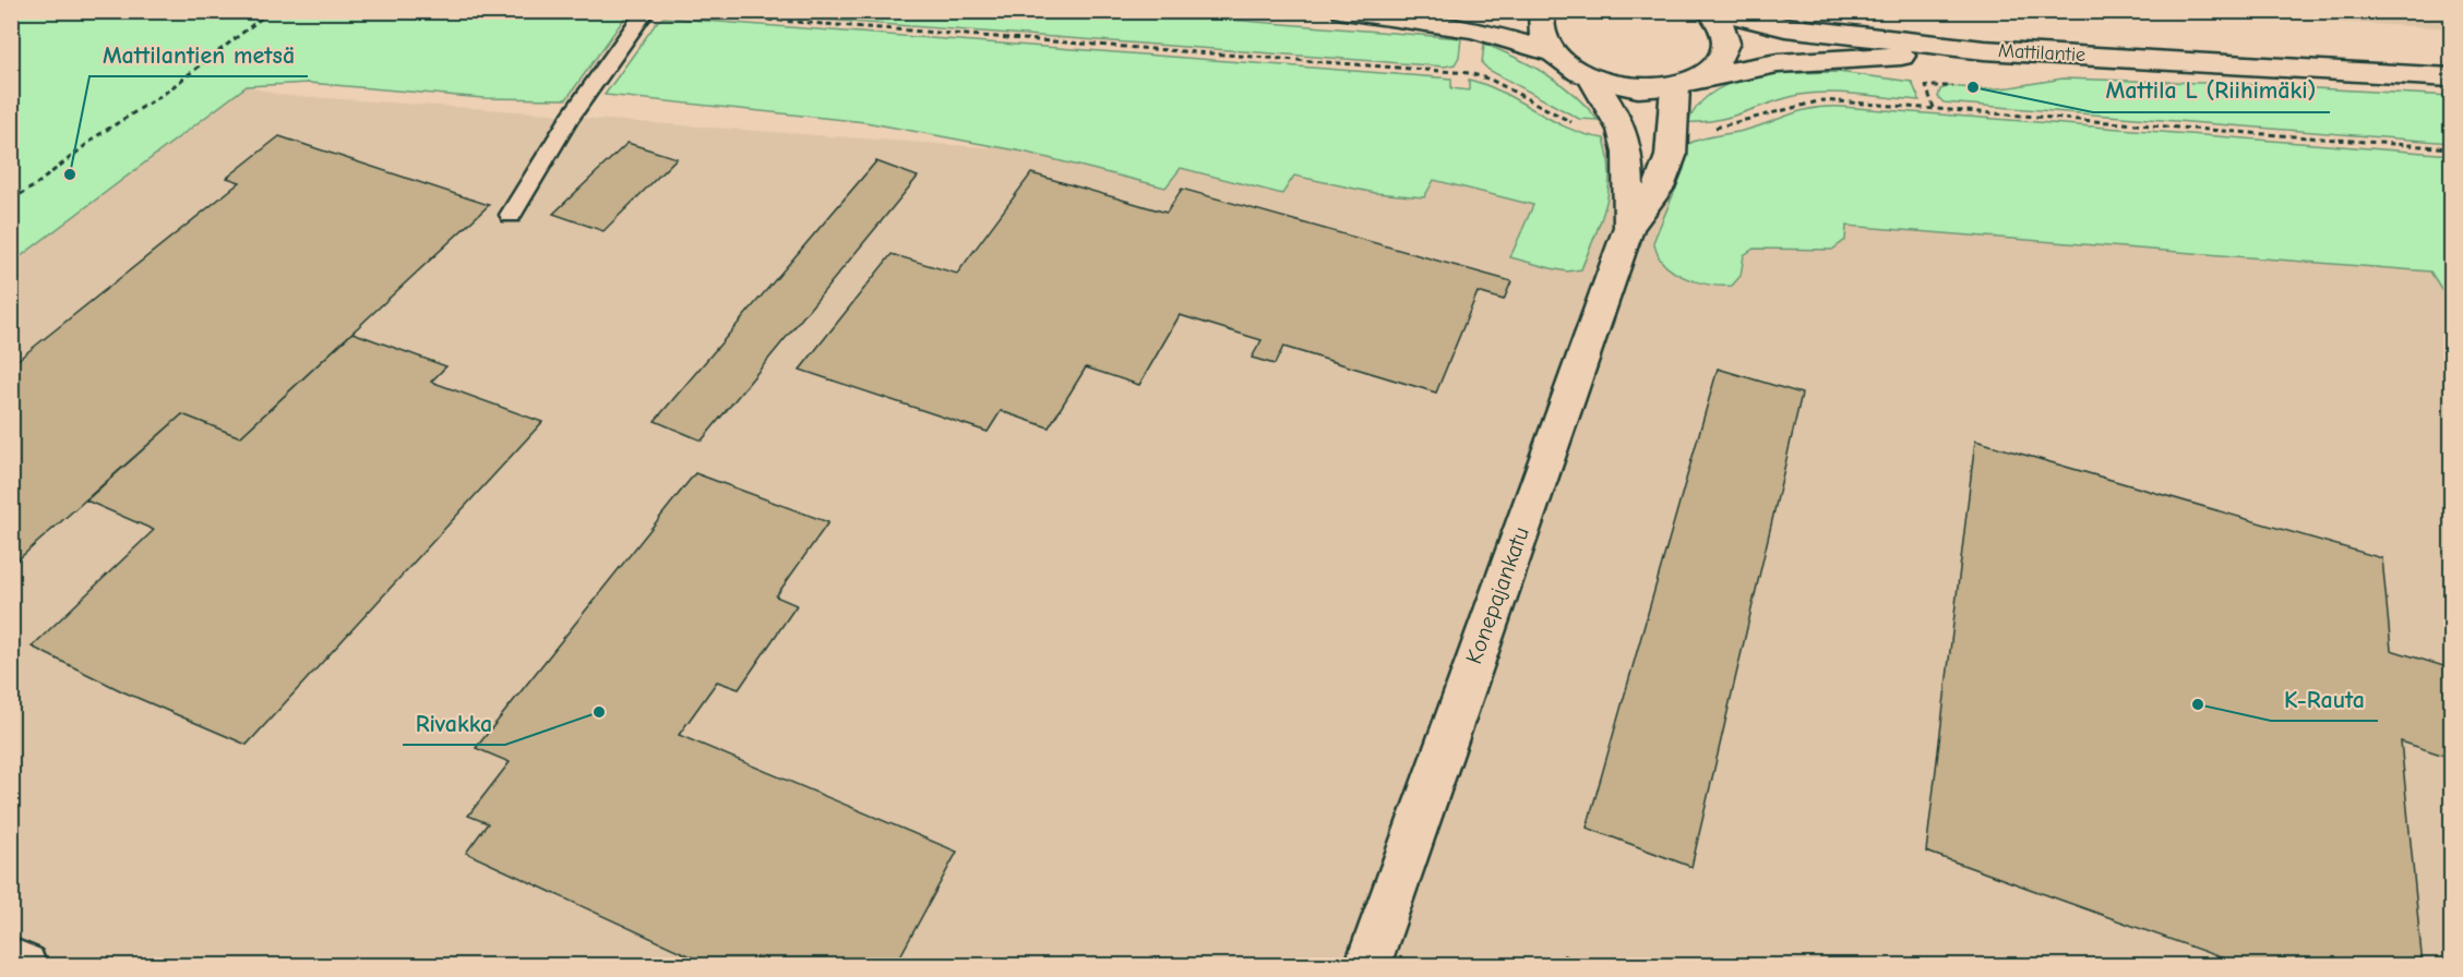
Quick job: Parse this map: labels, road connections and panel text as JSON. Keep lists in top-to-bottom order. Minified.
{"streets":{"street":["Mattilantie","Konepajankatu"]},"crossings":[["Mattilantie","Konepajankatu"]],"places":["Mattila L (Riihimäki)","Mattilantien metsä","K-Rauta","Rivakka"]}
